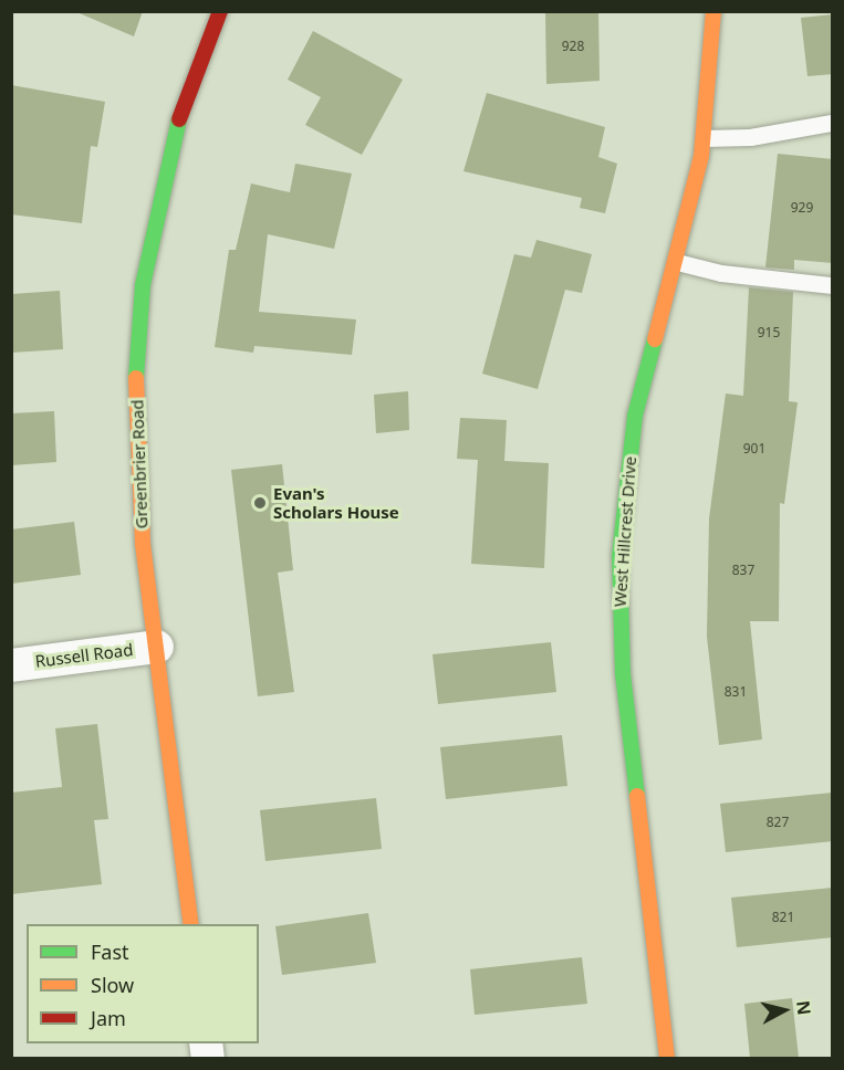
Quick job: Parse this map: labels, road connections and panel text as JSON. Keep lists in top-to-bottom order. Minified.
{"streets":{"street":["Greenbrier Road","West Hillcrest Drive","Russell Road"]},"crossings":[["Greenbrier Road","Russell Road"]],"places":["Evan's Scholars House"],"house_numbers":["928","929","915","901","837","831","827","821"],"legend":["Fast","Slow","Jam"],"north":"right"}
